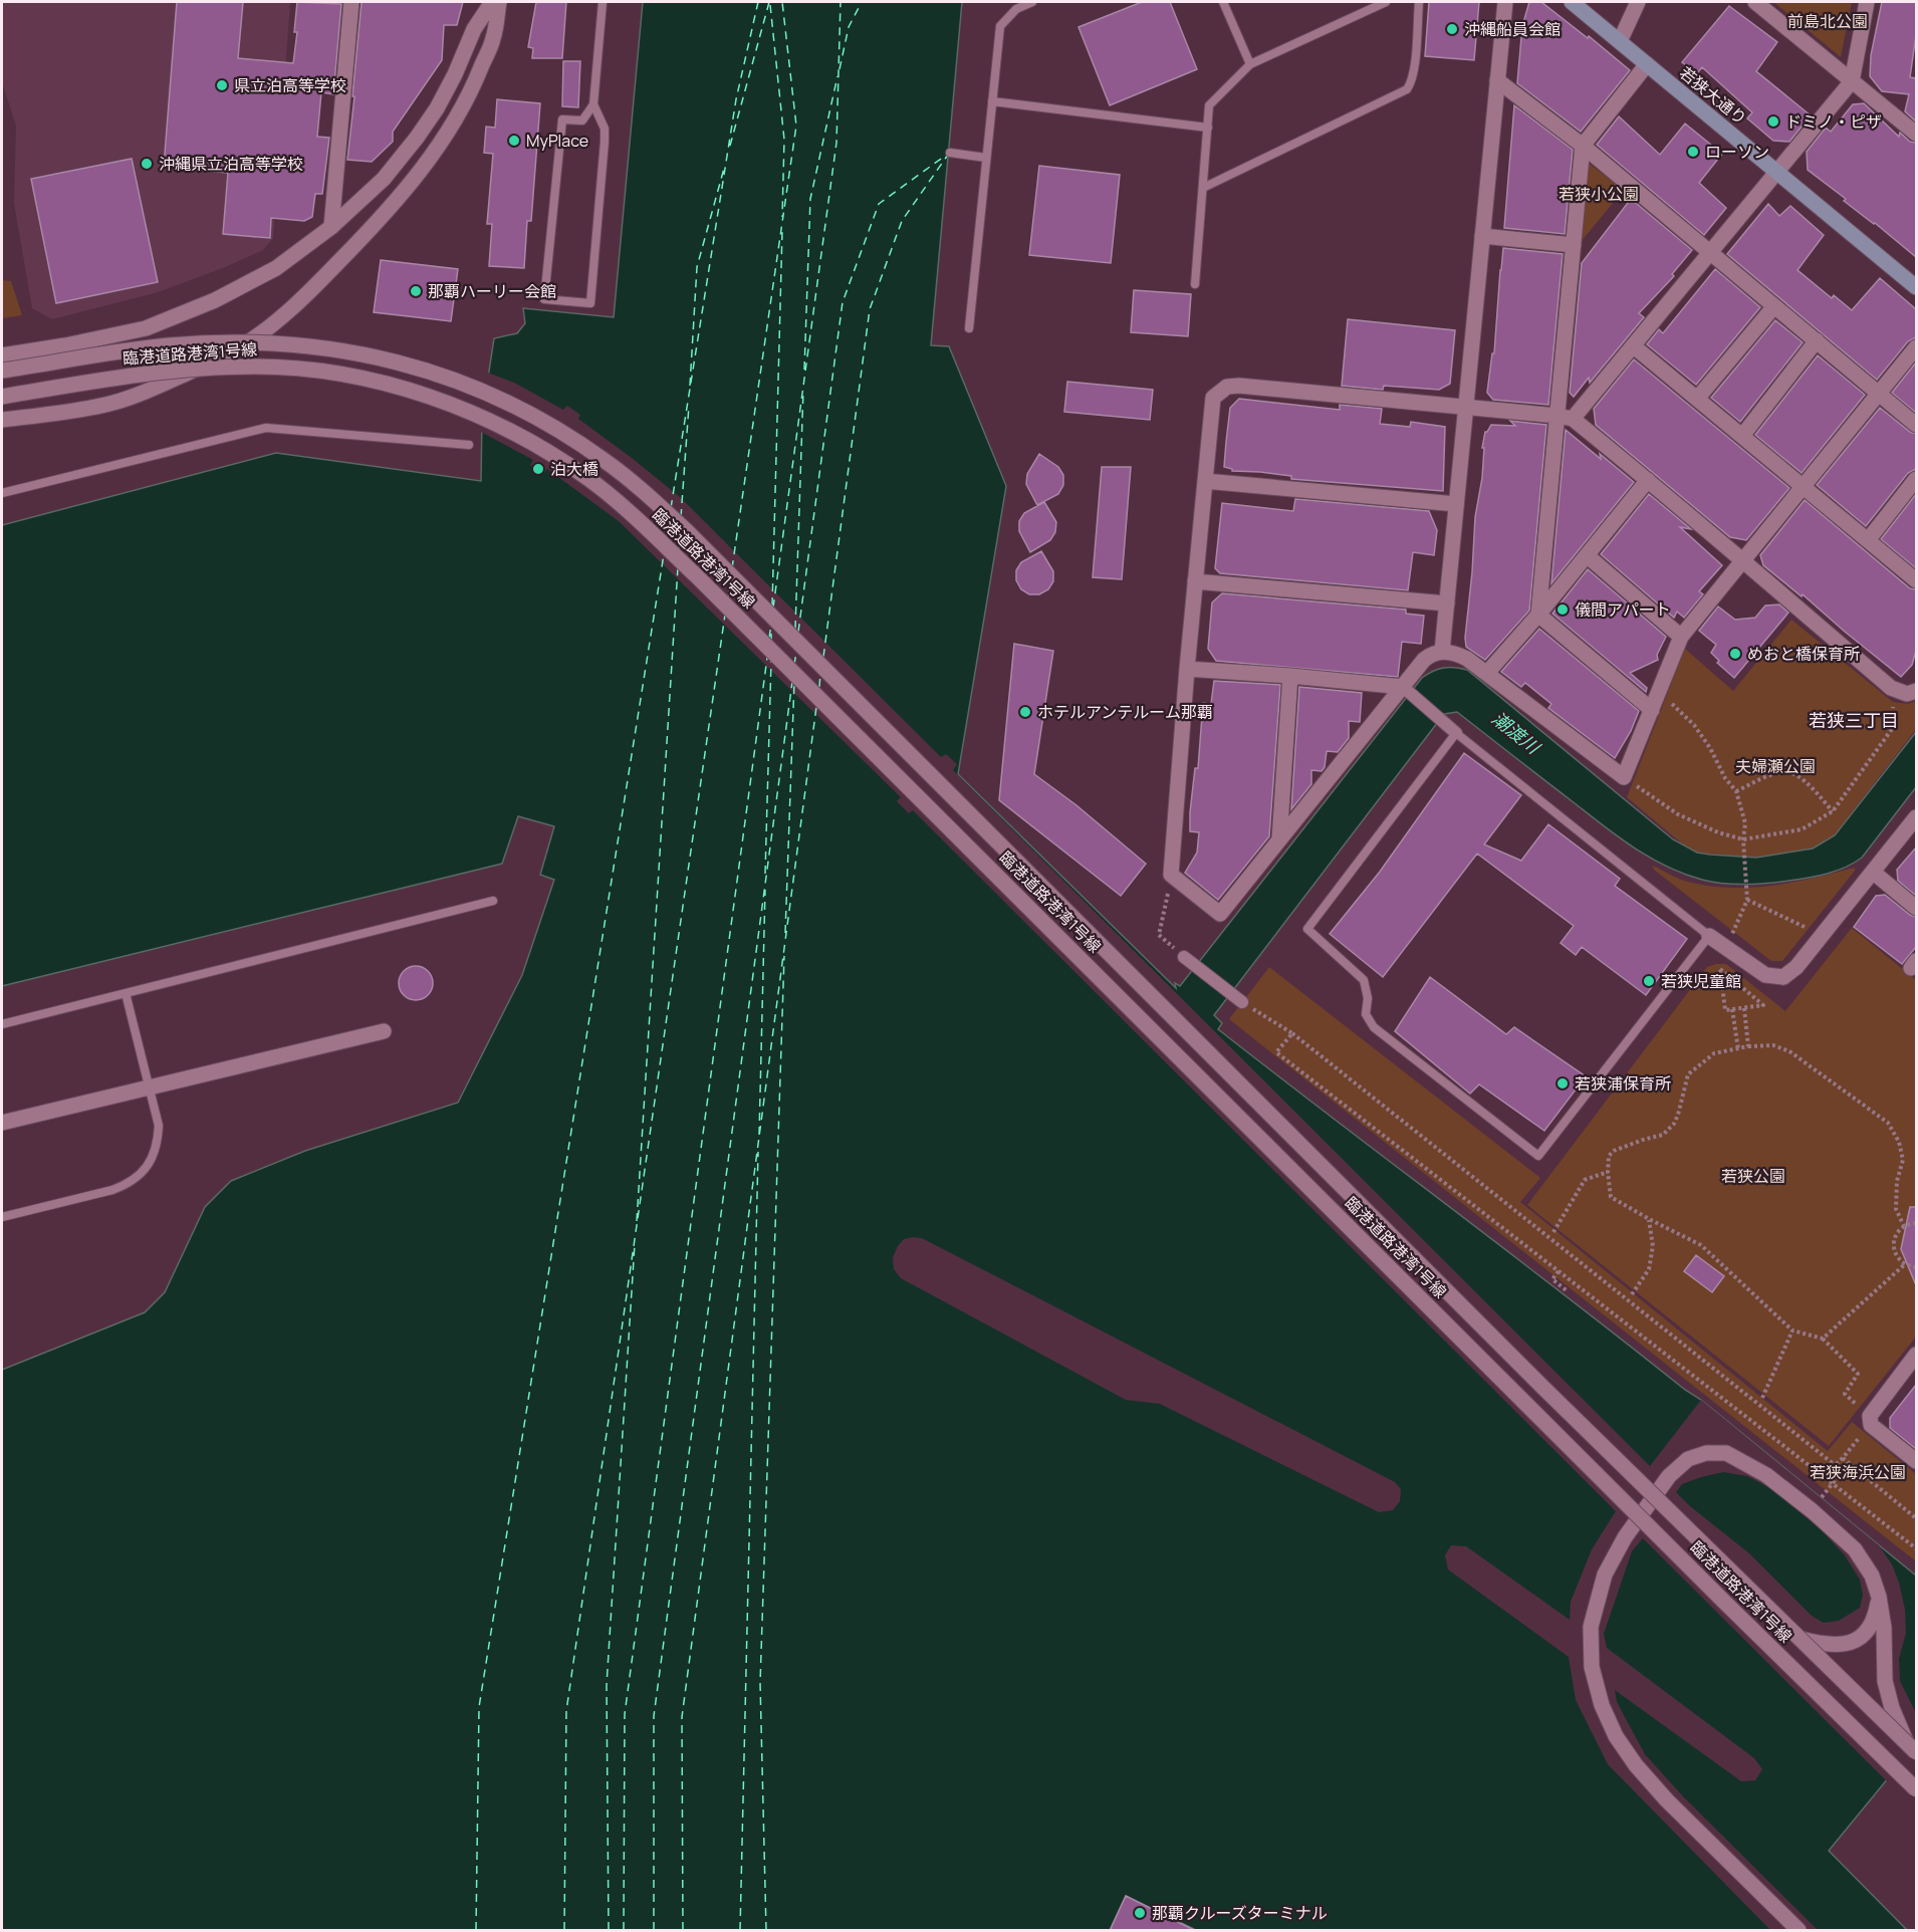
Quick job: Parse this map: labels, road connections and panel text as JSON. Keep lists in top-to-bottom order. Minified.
{"streets":{"main road":["若狭大通り"],"street":["臨港道路港湾1号線"]},"districts":["若狭三丁目"],"water":["潮渡川"],"parks":["前島北公園","若狭小公園","夫婦瀬公園","若狭公園","若狭海浜公園"],"places":["沖縄船員会館","県立泊高等学校","ドミノ・ピザ","MyPlace","ローソン","沖縄県立泊高等学校","那覇ハーリー会館","泊大橋","儀間アパート","めおと橋保育所","ホテルアンテルーム那覇","若狭児童館","若狭浦保育所","那覇クルーズターミナル"]}
